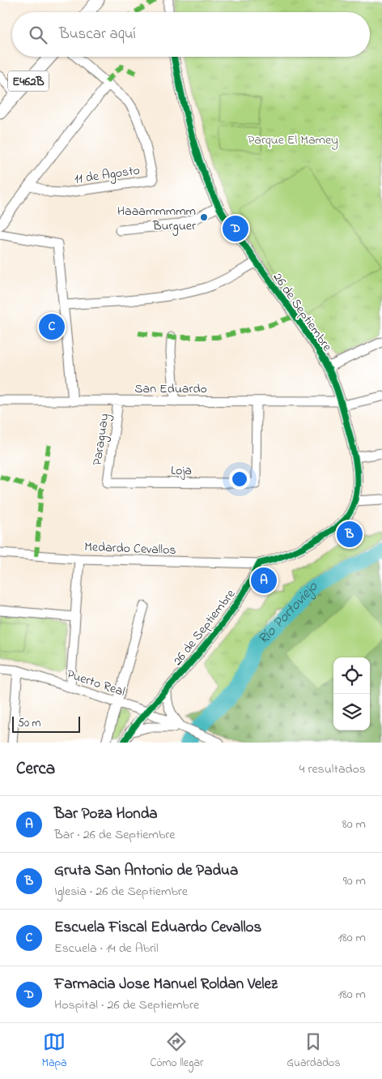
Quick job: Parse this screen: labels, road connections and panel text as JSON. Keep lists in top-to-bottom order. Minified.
{"streets":{"main road":["E462B"],"street":["11 de Agosto","26 de Septiembre","San Eduardo","Paraguay","Loja","Medardo Cevallos","Puerto Real"]},"crossings":[["26 de Septiembre","San Eduardo"],["26 de Septiembre","Medardo Cevallos"],["26 de Septiembre","Puerto Real"],["San Eduardo","Paraguay"],["San Eduardo","Loja"],["Paraguay","Loja"]],"water":["Río Portoviejo"],"parks":["Parque El Mamey"],"places":["Haaammmmm Burguer"],"scale_bar":"50 m","page":{"search":"Buscar aquí","pins":["D","C","B","A"],"scale":"50 m","heading":["Cerca","4 resultados"],"list":[{"mark":"A","name":"Bar Poza Honda","note":"Bar · 26 de Septiembre","value":"80 m"},{"mark":"B","name":"Gruta San Antonio de Padua","note":"Iglesia · 26 de Septiembre","value":"90 m"},{"mark":"C","name":"Escuela Fiscal Eduardo Cevallos","note":"Escuela · 14 de Abril","value":"180 m"},{"mark":"D","name":"Farmacia Jose Manuel Roldan Velez","note":"Hospital · 26 de Septiembre","value":"180 m"}],"nav":["Mapa","Cómo llegar","Guardados"]}}
